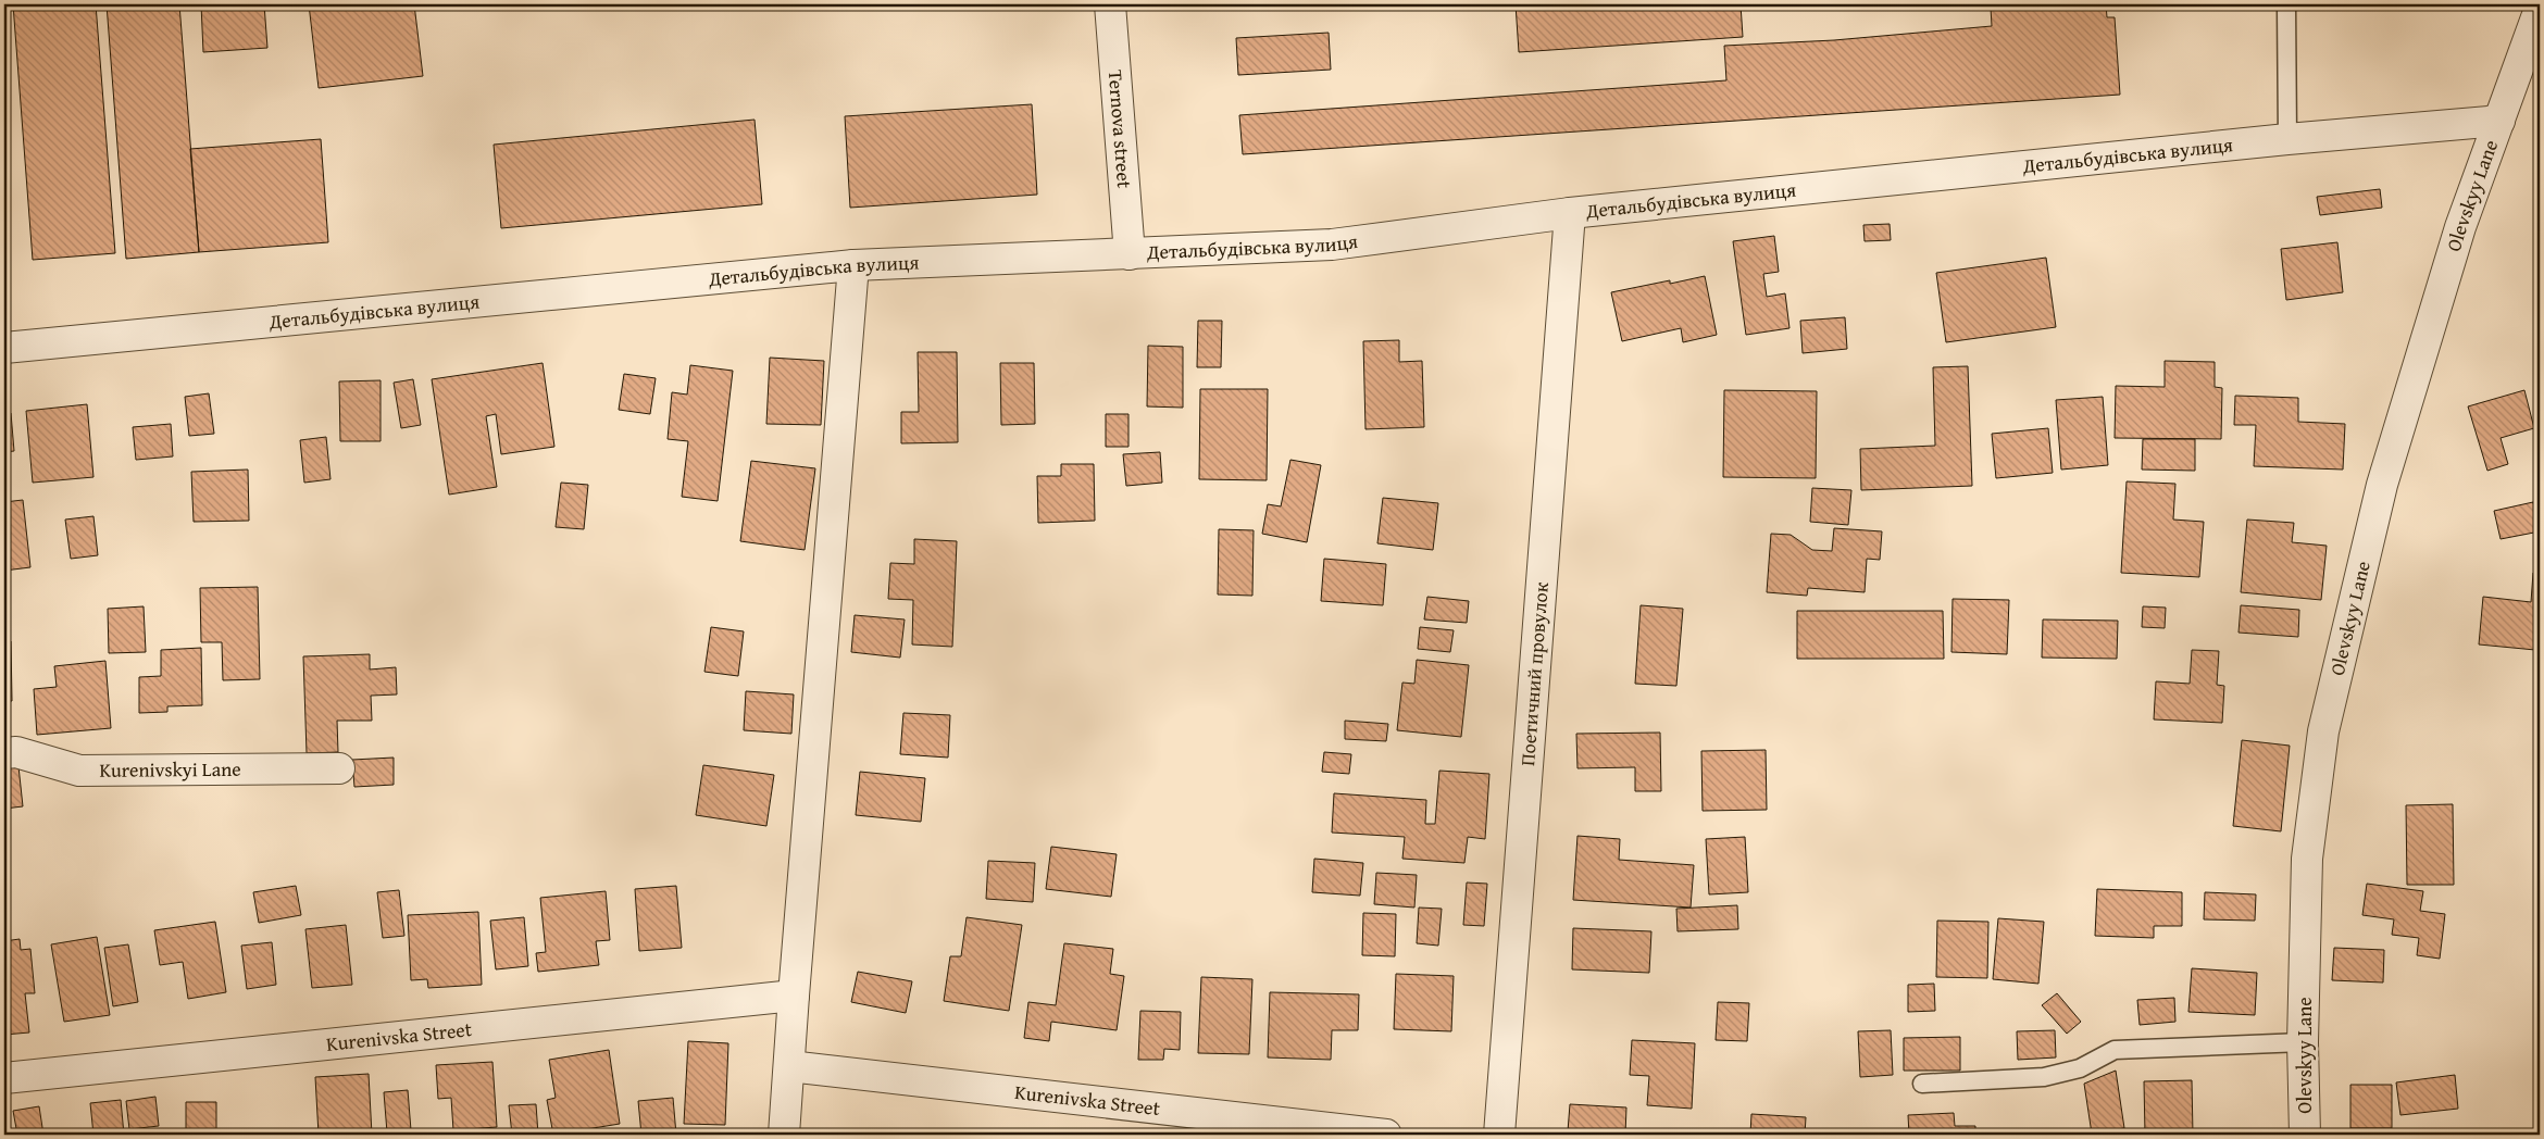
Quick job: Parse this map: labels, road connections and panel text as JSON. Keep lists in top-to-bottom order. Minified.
{"streets":{"street":["Ternova street","Детальбудівська вулиця","Olevskyy Lane","Поетичний провулок","Kurenivskyi Lane","Kurenivska Street"]},"crossings":[["Ternova street","Детальбудівська вулиця"],["Детальбудівська вулиця","Olevskyy Lane"],["Детальбудівська вулиця","Поетичний провулок"]]}
